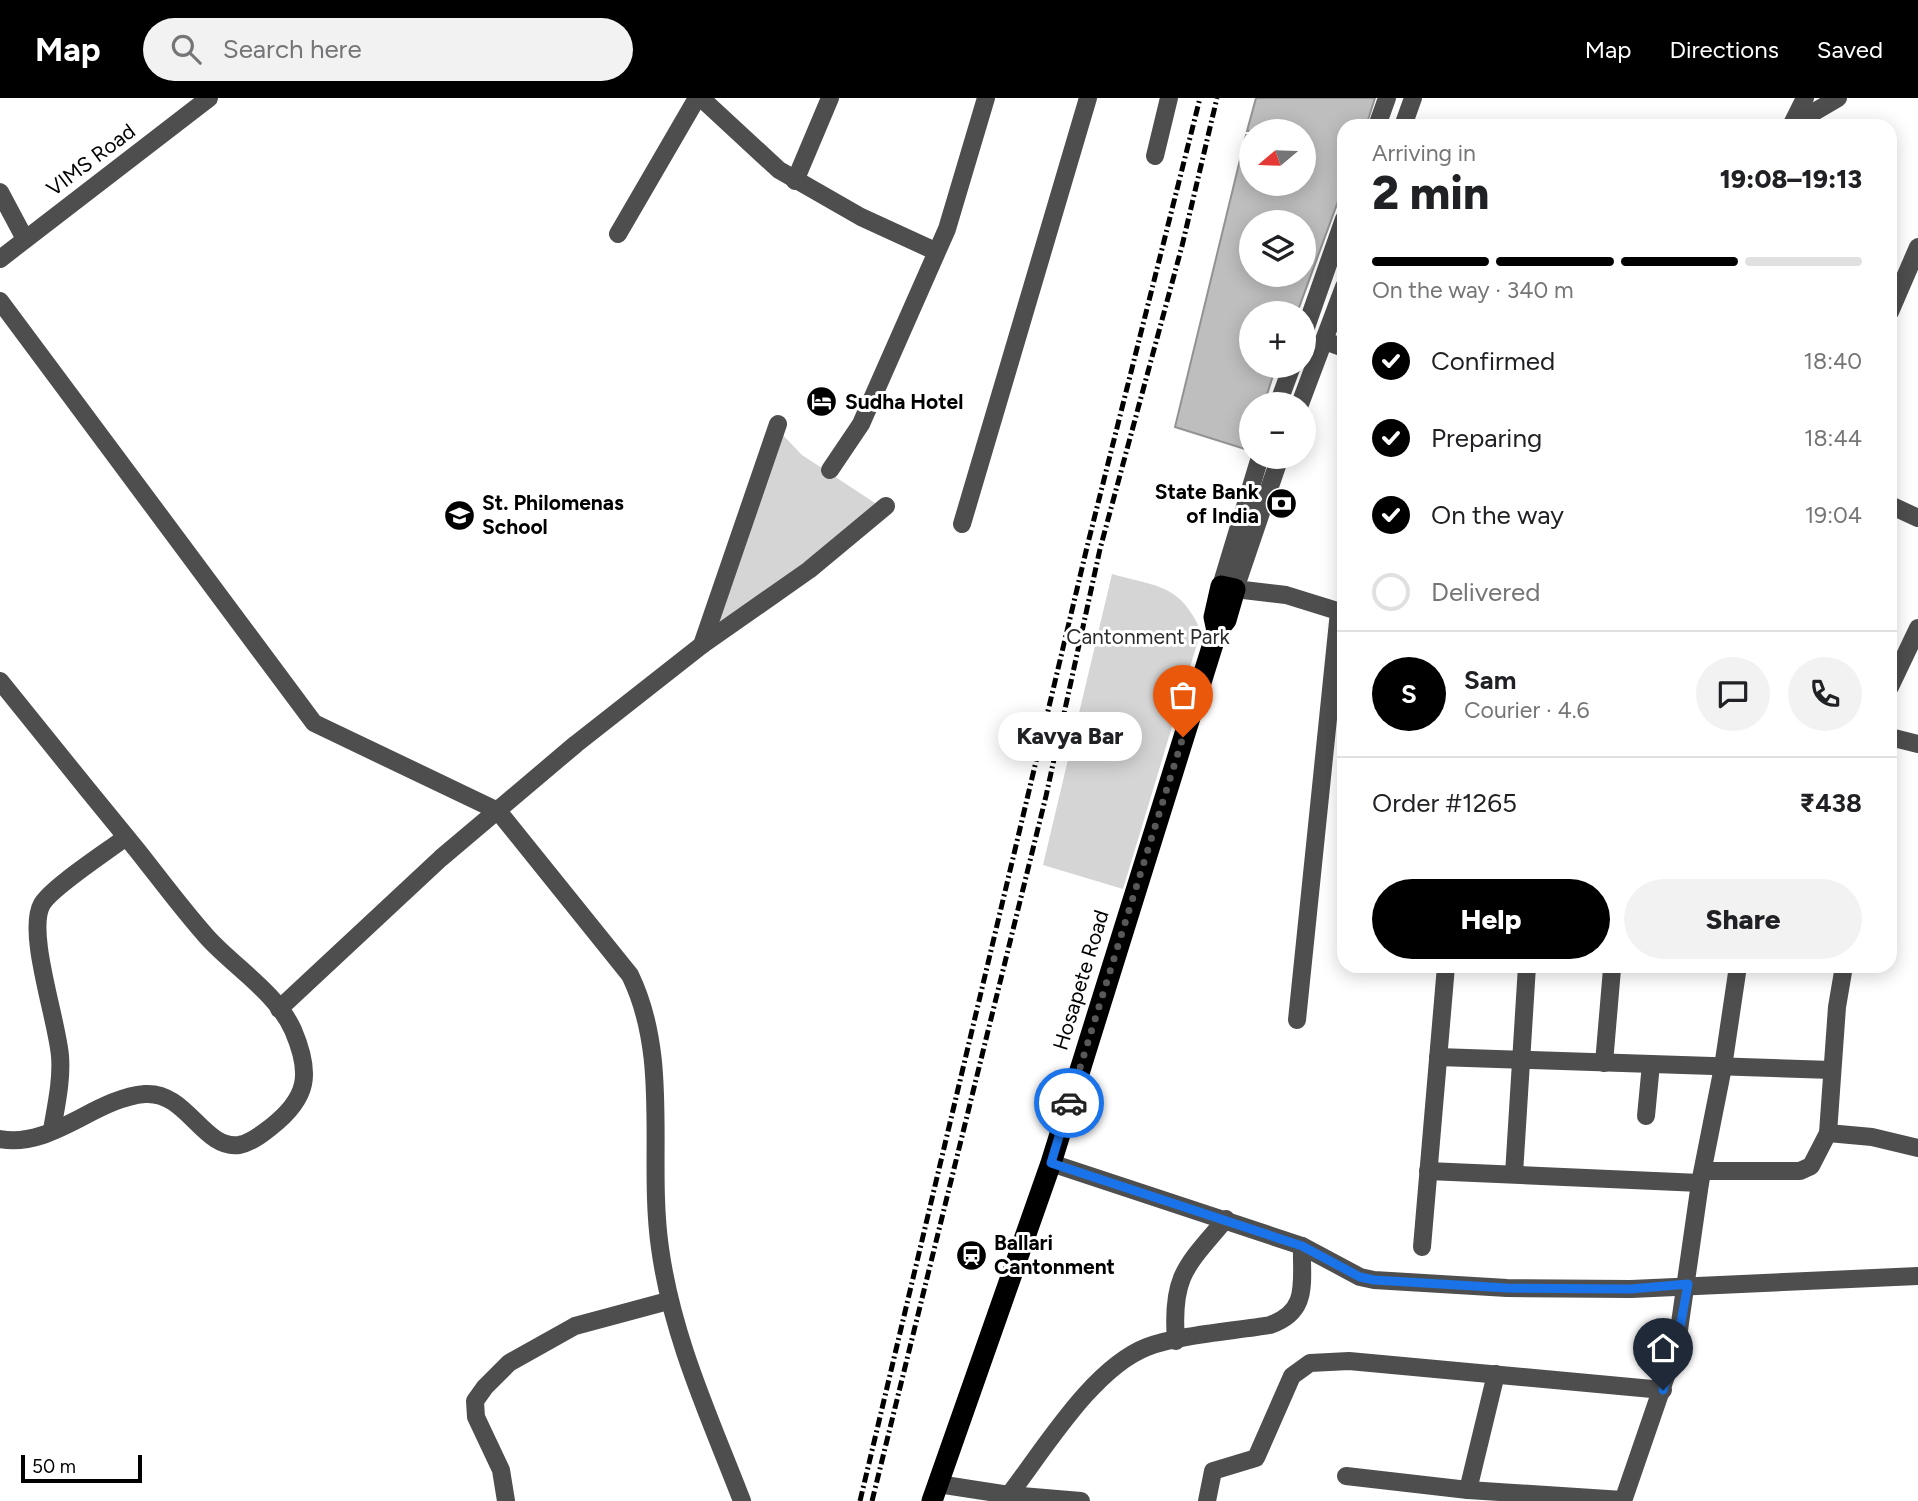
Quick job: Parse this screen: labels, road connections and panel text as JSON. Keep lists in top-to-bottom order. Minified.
{"streets":{"highway":["Hosapete Road"],"street":["VIMS Road"]},"parks":["Cantonment Park"],"places":{"hotel":["Sudha Hotel"],"bank":["State Bank of India"],"school or university":["St. Philomenas School"],"other":["Kavya Bar"],"station":["Ballari Cantonment"]},"scale_bar":"50 m","north":"left","page":{"header":"Map","search":"Search here","nav":["Map","Directions","Saved"],"map_buttons":["+","−"],"heading":["2 min","Arriving in","19:08–19:13"],"panel":["Sam","Courier · 4.6","Order #1265","₹438"],"bar":"On the way · 340 m","list":[["Confirmed","18:40"],["Preparing","18:44"],["On the way","19:04"],"Delivered"],"round":"S","bubble":"Kavya Bar","buttons":["Help","Share"],"scale":"50 m"}}
